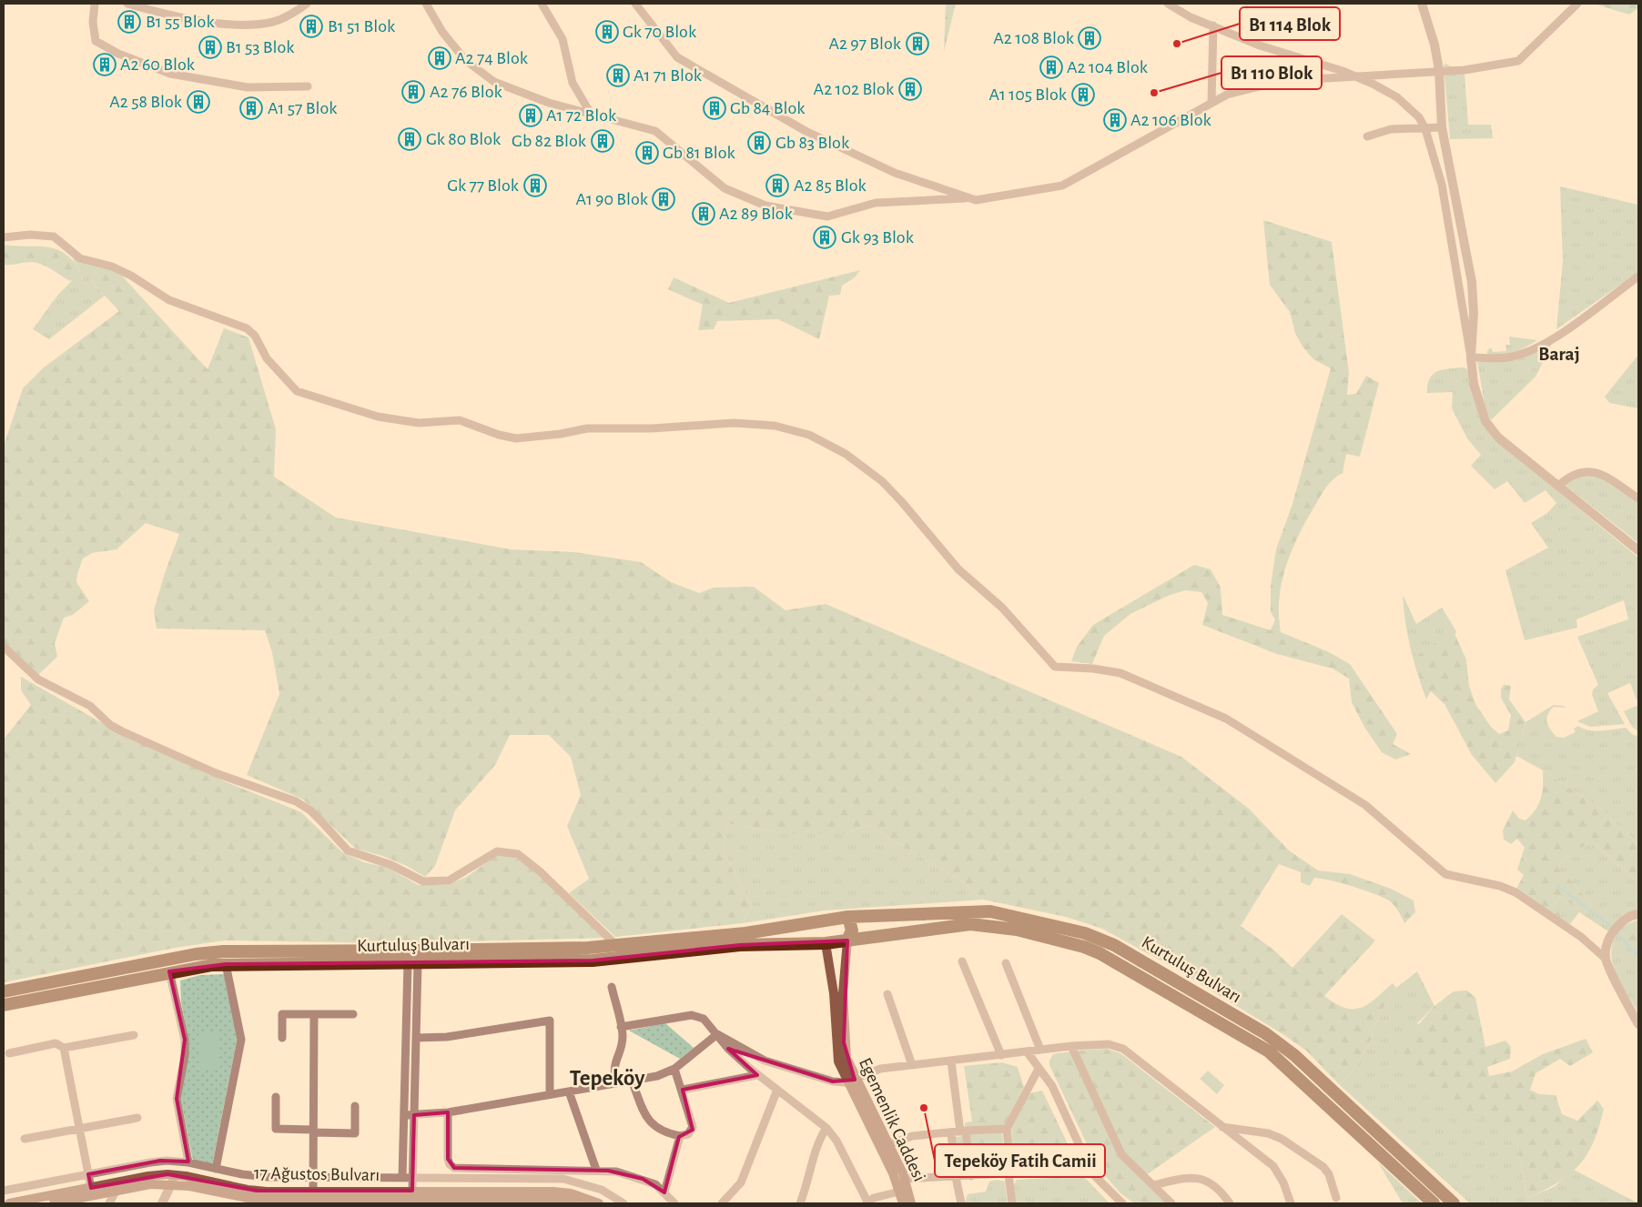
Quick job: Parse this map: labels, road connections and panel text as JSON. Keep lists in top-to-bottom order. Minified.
{"streets":{"highway":["Kurtuluş Bulvarı"],"main road":["Egemenlik Caddesi","17 Ağustos Bulvarı"]},"crossings":[["Kurtuluş Bulvarı","Egemenlik Caddesi"]],"districts":["Baraj","Tepeköy"],"places":{"building":["B1 55 Blok","B1 51 Blok","Gk 70 Blok","A2 108 Blok","A2 97 Blok","B1 53 Blok","A2 74 Blok","A2 60 Blok","A2 104 Blok","A1 71 Blok","A2 102 Blok","A2 76 Blok","A1 105 Blok","A2 58 Blok","A1 57 Blok","Gb 84 Blok","A1 72 Blok","A2 106 Blok","Gk 80 Blok","Gb 82 Blok","Gb 83 Blok","Gb 81 Blok","Gk 77 Blok","A2 85 Blok","A1 90 Blok","A2 89 Blok","Gk 93 Blok"],"other":["B1 114 Blok","B1 110 Blok","Tepeköy Fatih Camii"]}}
